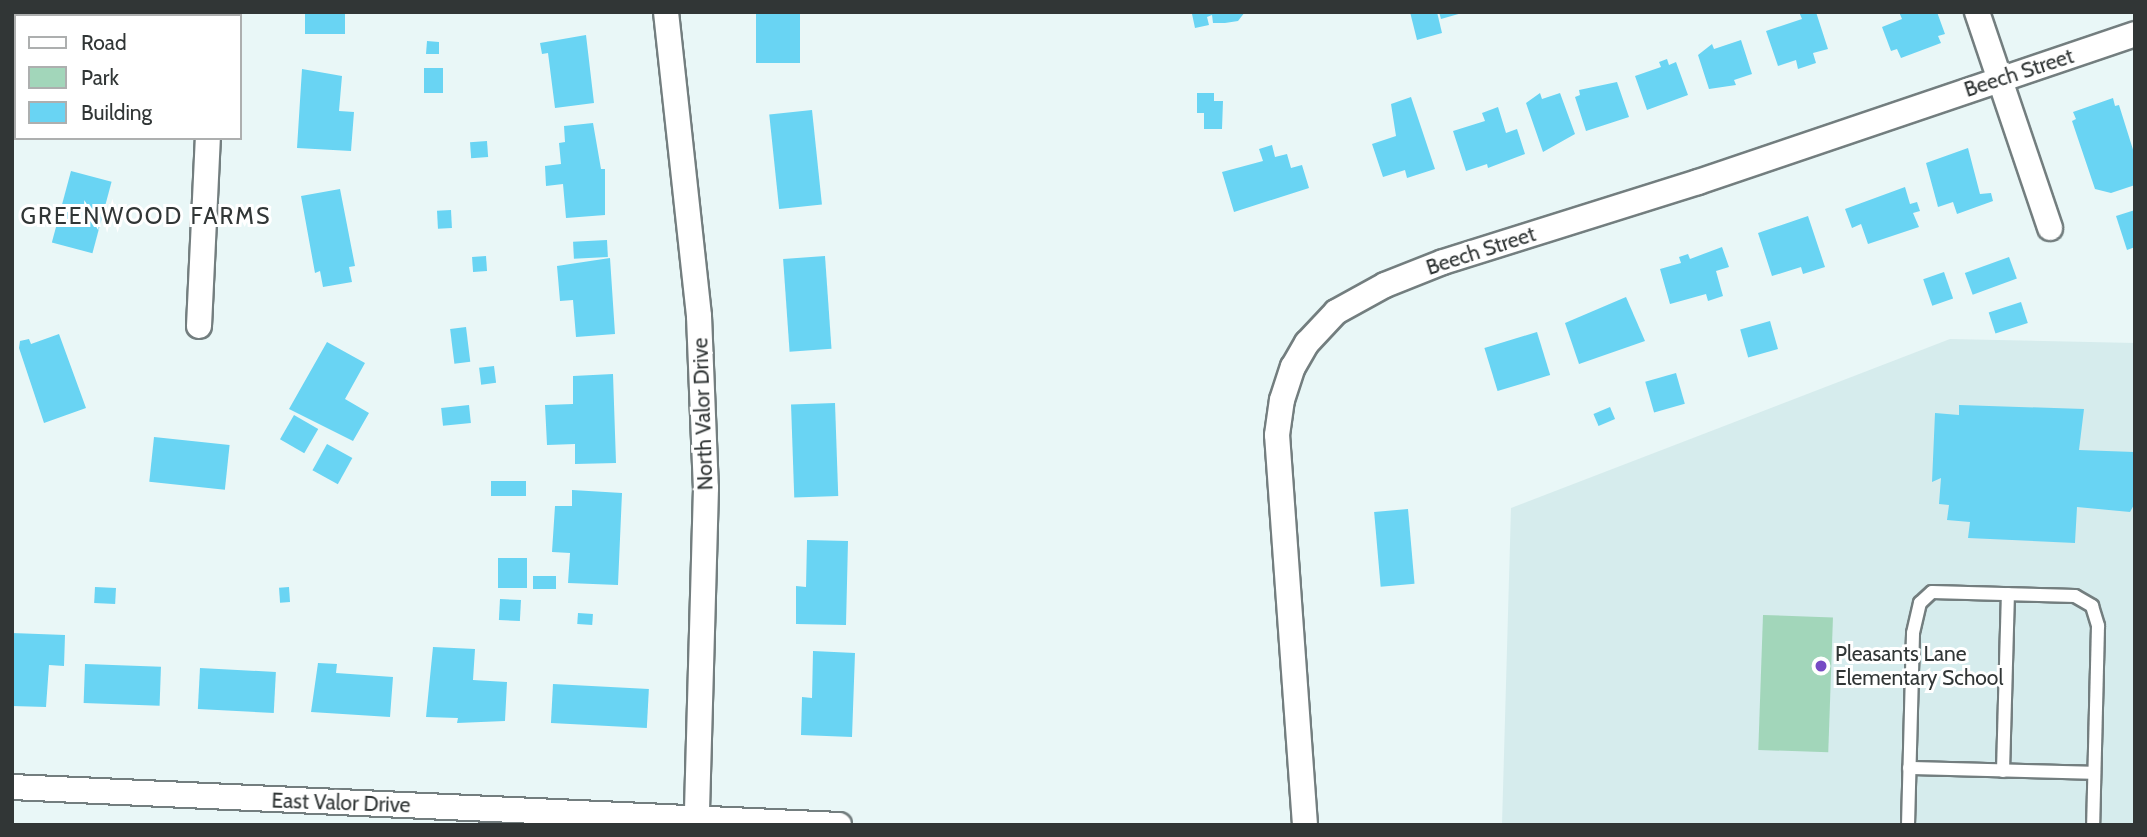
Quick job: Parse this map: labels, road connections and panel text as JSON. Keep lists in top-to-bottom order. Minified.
{"streets":{"street":["Beech Street","North Valor Drive","East Valor Drive"]},"crossings":[["North Valor Drive","East Valor Drive"]],"districts":["GREENWOOD FARMS"],"places":["Pleasants Lane Elementary School"],"legend":["Road","Park","Building"]}
